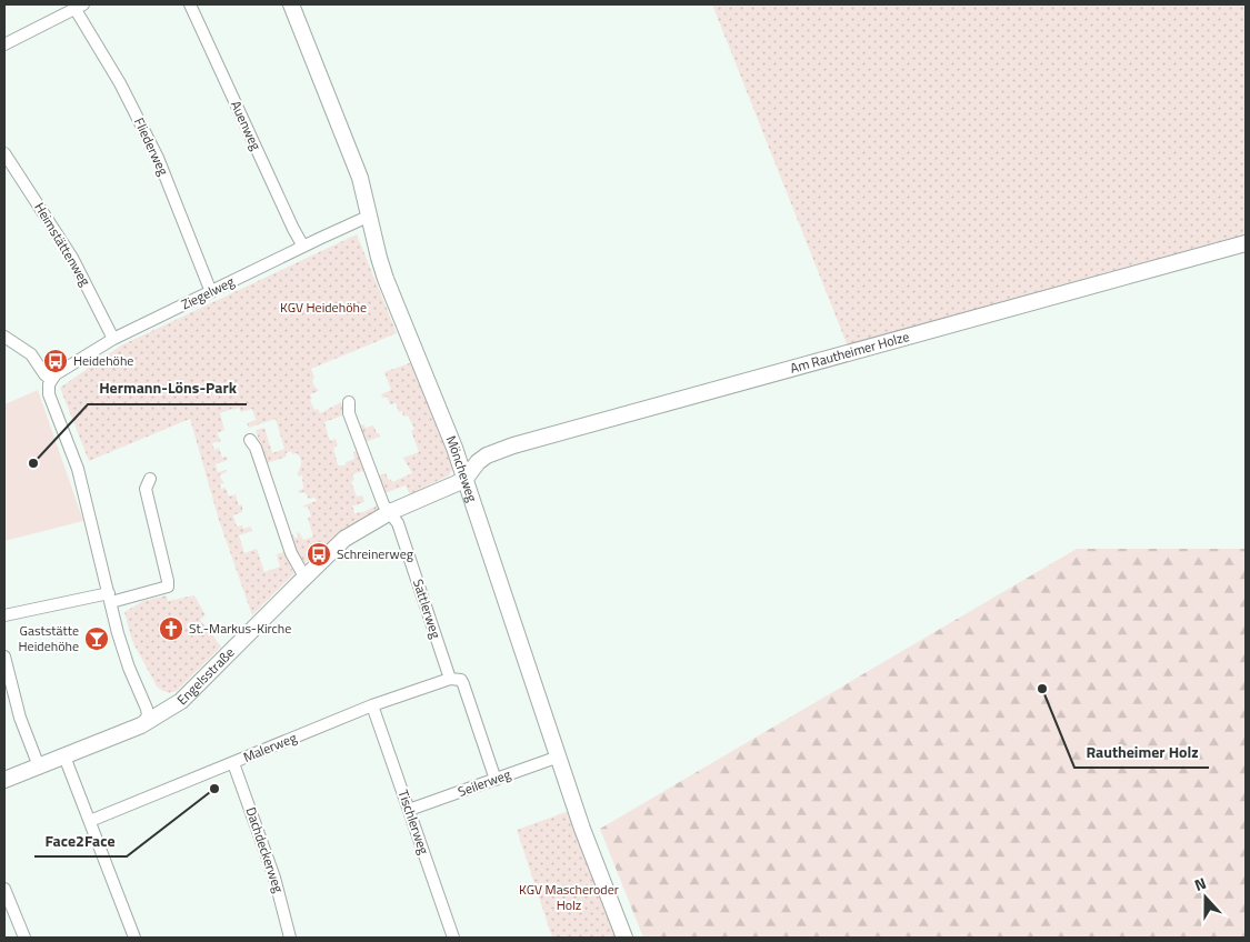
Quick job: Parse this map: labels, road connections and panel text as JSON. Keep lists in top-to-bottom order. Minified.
{"streets":{"street":["Auenweg","Fliederweg","Heimstättenweg","Ziegelweg","Am Rautheimer Holze","Möncheweg","Sattlerweg","Engelsstraße","Malerweg","Seilerweg","Tischlerweg","Dachdeckerweg"]},"crossings":[["Auenweg","Ziegelweg"],["Fliederweg","Ziegelweg"],["Heimstättenweg","Ziegelweg"],["Ziegelweg","Möncheweg"],["Am Rautheimer Holze","Möncheweg"],["Am Rautheimer Holze","Engelsstraße"],["Möncheweg","Engelsstraße"],["Möncheweg","Seilerweg"],["Sattlerweg","Engelsstraße"],["Sattlerweg","Malerweg"],["Sattlerweg","Seilerweg"],["Malerweg","Tischlerweg"],["Malerweg","Dachdeckerweg"],["Seilerweg","Tischlerweg"]],"parks":["KGV Heidehöhe","KGV Mascheroder Holz"],"places":{"bus stop":["Heidehöhe","Schreinerweg"],"other":["Hermann-Löns-Park","Rautheimer Holz","Face2Face"],"church":["St.-Markus-Kirche"],"bar":["Gaststätte Heidehöhe"]},"north":"top"}
